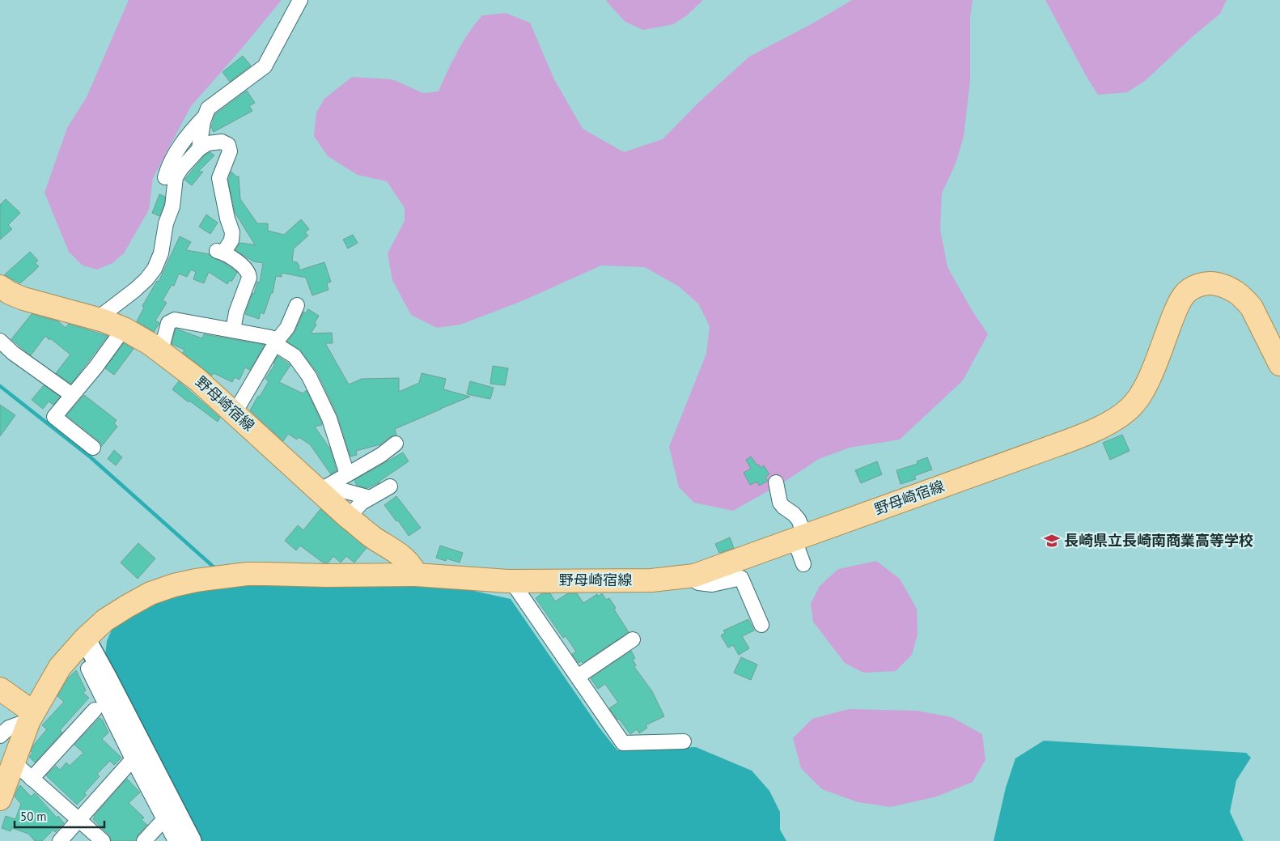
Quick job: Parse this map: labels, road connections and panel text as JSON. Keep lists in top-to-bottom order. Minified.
{"streets":{"main road":["野母崎宿線"]},"places":{"school or university":["長崎県立長崎南商業高等学校"]},"scale_bar":"50 m"}
